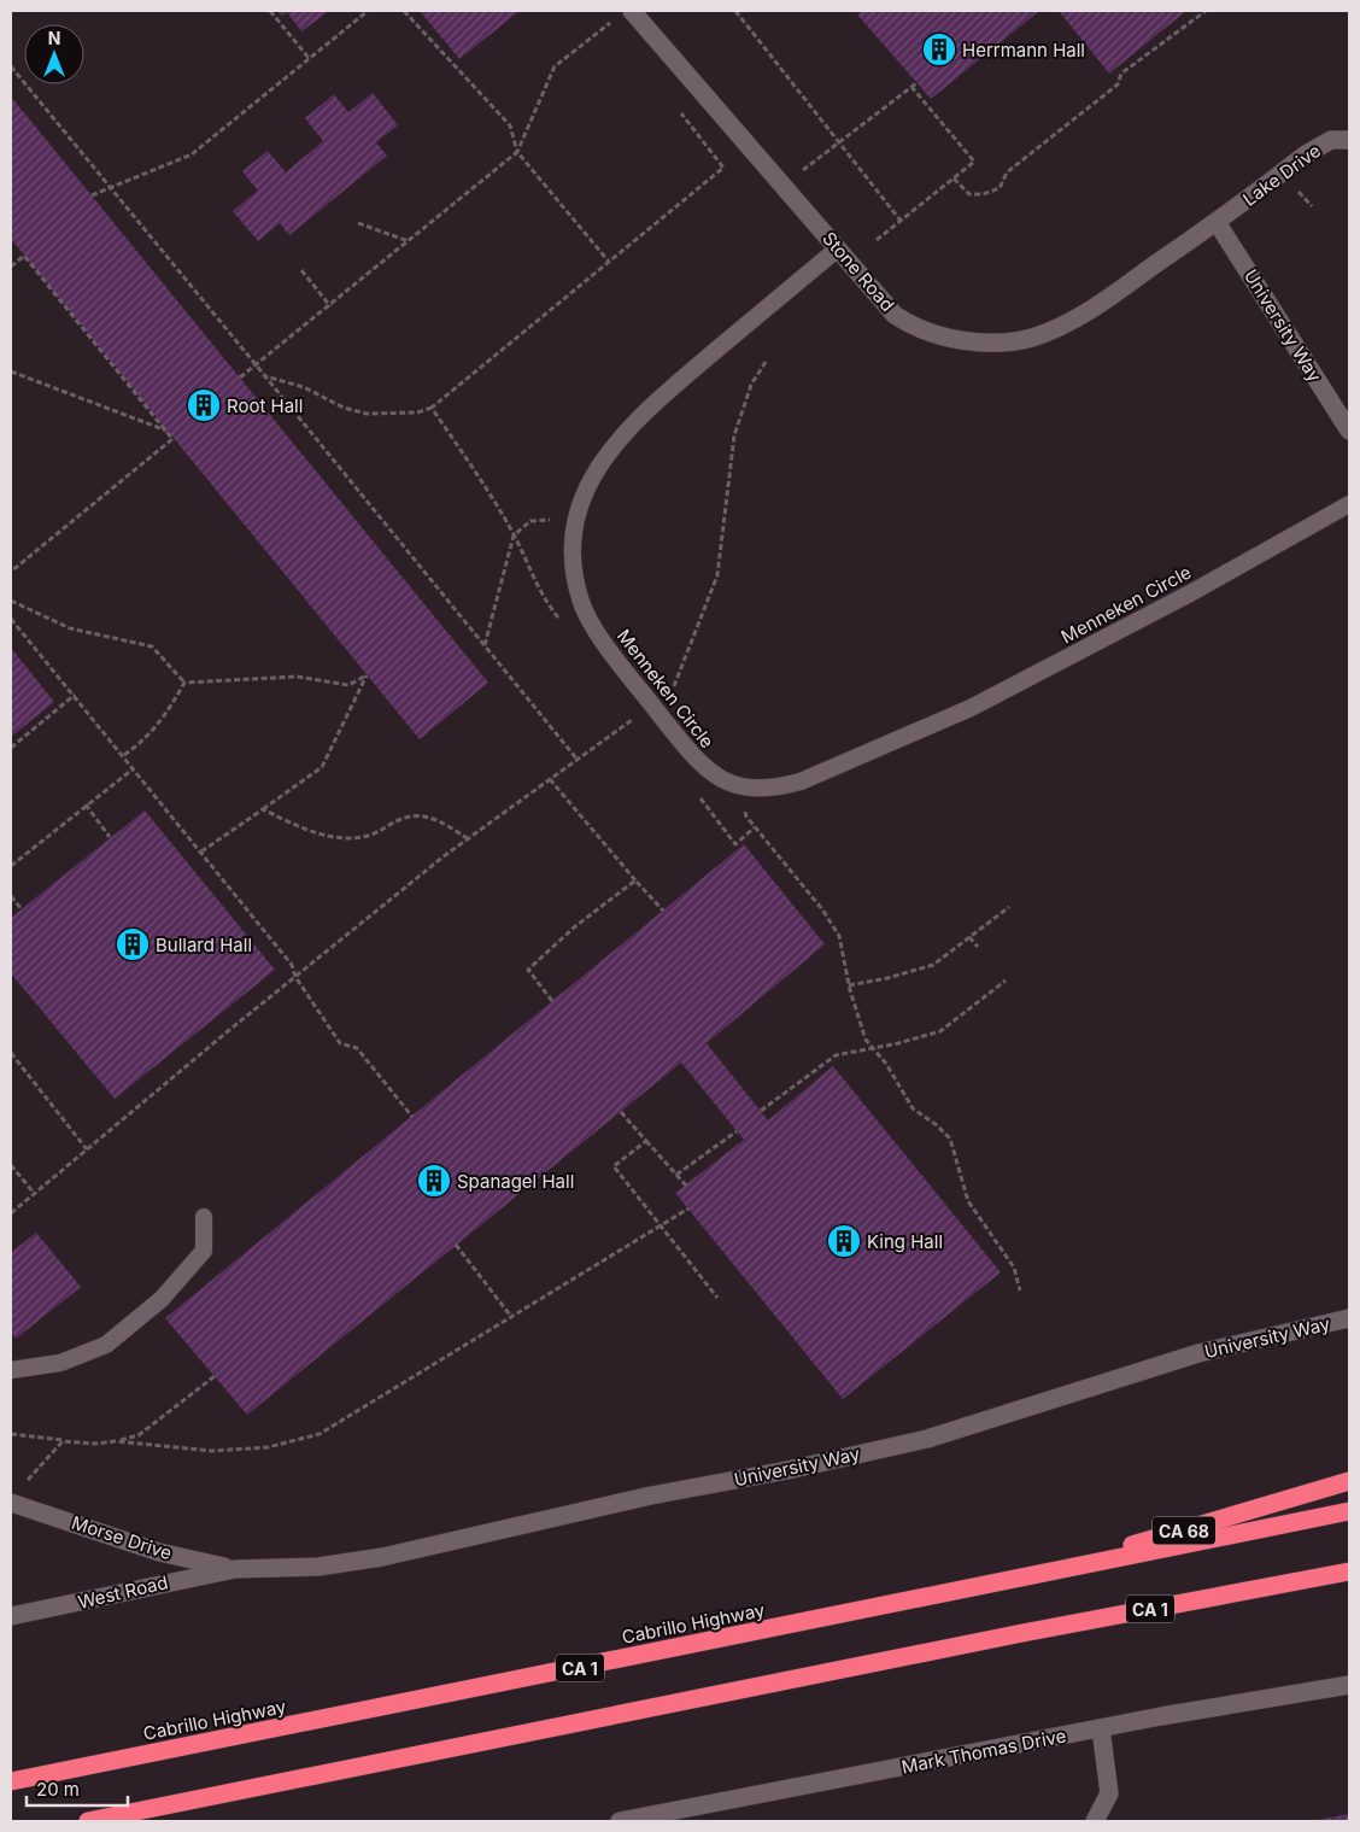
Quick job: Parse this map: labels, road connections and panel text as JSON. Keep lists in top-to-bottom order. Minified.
{"streets":{"highway":["CA 68","CA 1","Cabrillo Highway"],"street":["Lake Drive","Stone Road","University Way","Morse Drive","West Road","Mark Thomas Drive"],"lane":["Menneken Circle"]},"crossings":[["Lake Drive","Stone Road"],["Lake Drive","University Way"],["Stone Road","University Way"],["Stone Road","Menneken Circle"],["University Way","Morse Drive"],["University Way","West Road"],["CA 68","Cabrillo Highway"],["Morse Drive","West Road"]],"places":{"building":["Herrmann Hall","Root Hall","Bullard Hall","Spanagel Hall","King Hall"]},"scale_bar":"20 m","north":"top"}
